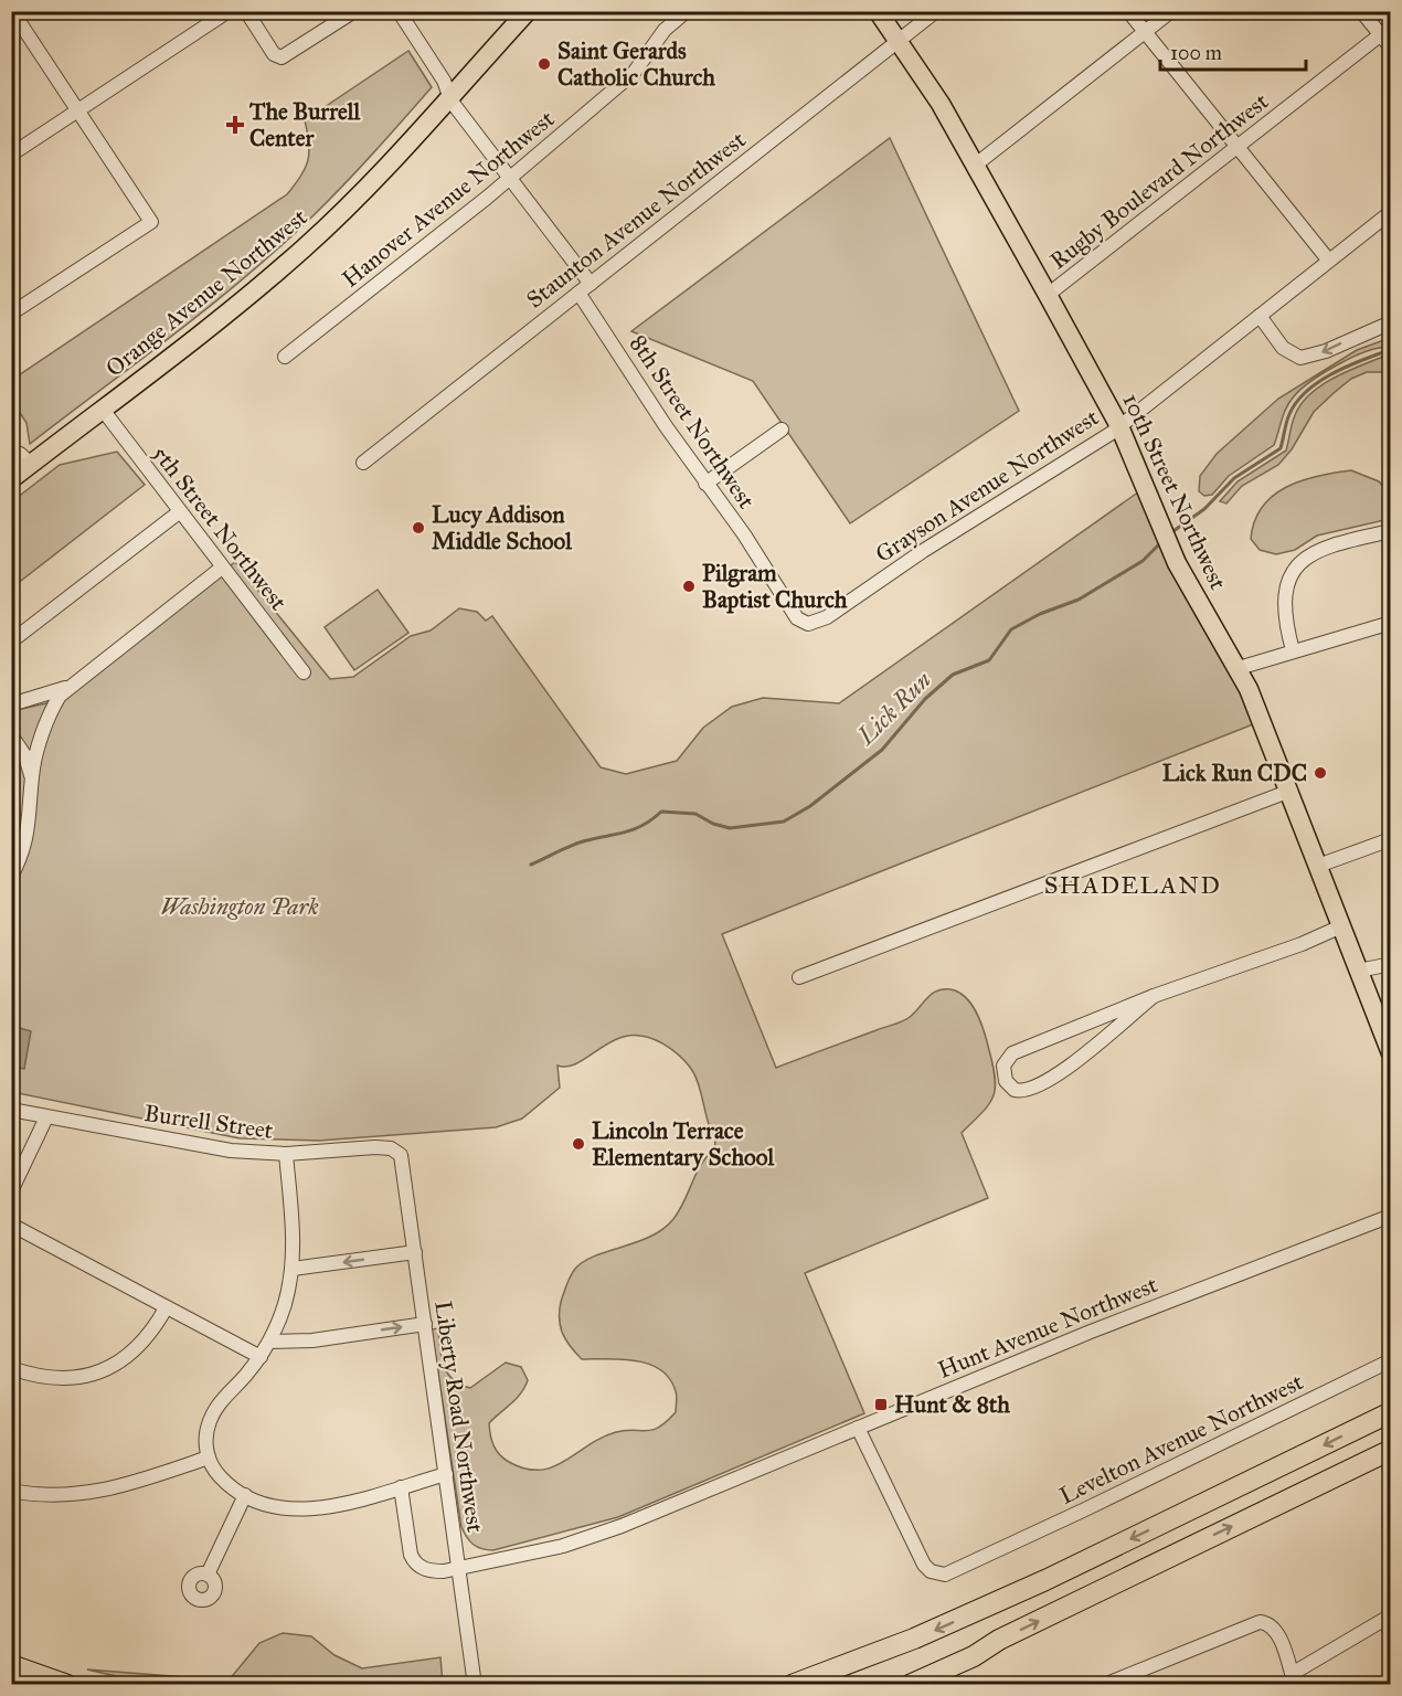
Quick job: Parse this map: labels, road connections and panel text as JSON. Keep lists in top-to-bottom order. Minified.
{"streets":{"main road":["Orange Avenue Northwest","10th Street Northwest"],"street":["Rugby Boulevard Northwest","Hanover Avenue Northwest","Staunton Avenue Northwest","8th Street Northwest","Grayson Avenue Northwest","5th Street Northwest","Burrell Street","Hunt Avenue Northwest","Liberty Road Northwest","Levelton Avenue Northwest"]},"crossings":[["Rugby Boulevard Northwest","10th Street Northwest"],["Staunton Avenue Northwest","8th Street Northwest"],["Staunton Avenue Northwest","10th Street Northwest"],["Orange Avenue Northwest","5th Street Northwest"],["8th Street Northwest","Grayson Avenue Northwest"],["Grayson Avenue Northwest","10th Street Northwest"],["Burrell Street","Liberty Road Northwest"],["Hunt Avenue Northwest","Liberty Road Northwest"],["Hunt Avenue Northwest","Levelton Avenue Northwest"]],"districts":["SHADELAND"],"water":["Lick Run"],"parks":["Washington Park"],"places":{"other":["Saint Gerards Catholic Church","Lucy Addison Middle School","Pilgram Baptist Church","Lick Run CDC","Lincoln Terrace Elementary School"],"health":["The Burrell Center"],"transit":["Hunt & 8th"]},"scale_bar":"100 m"}
